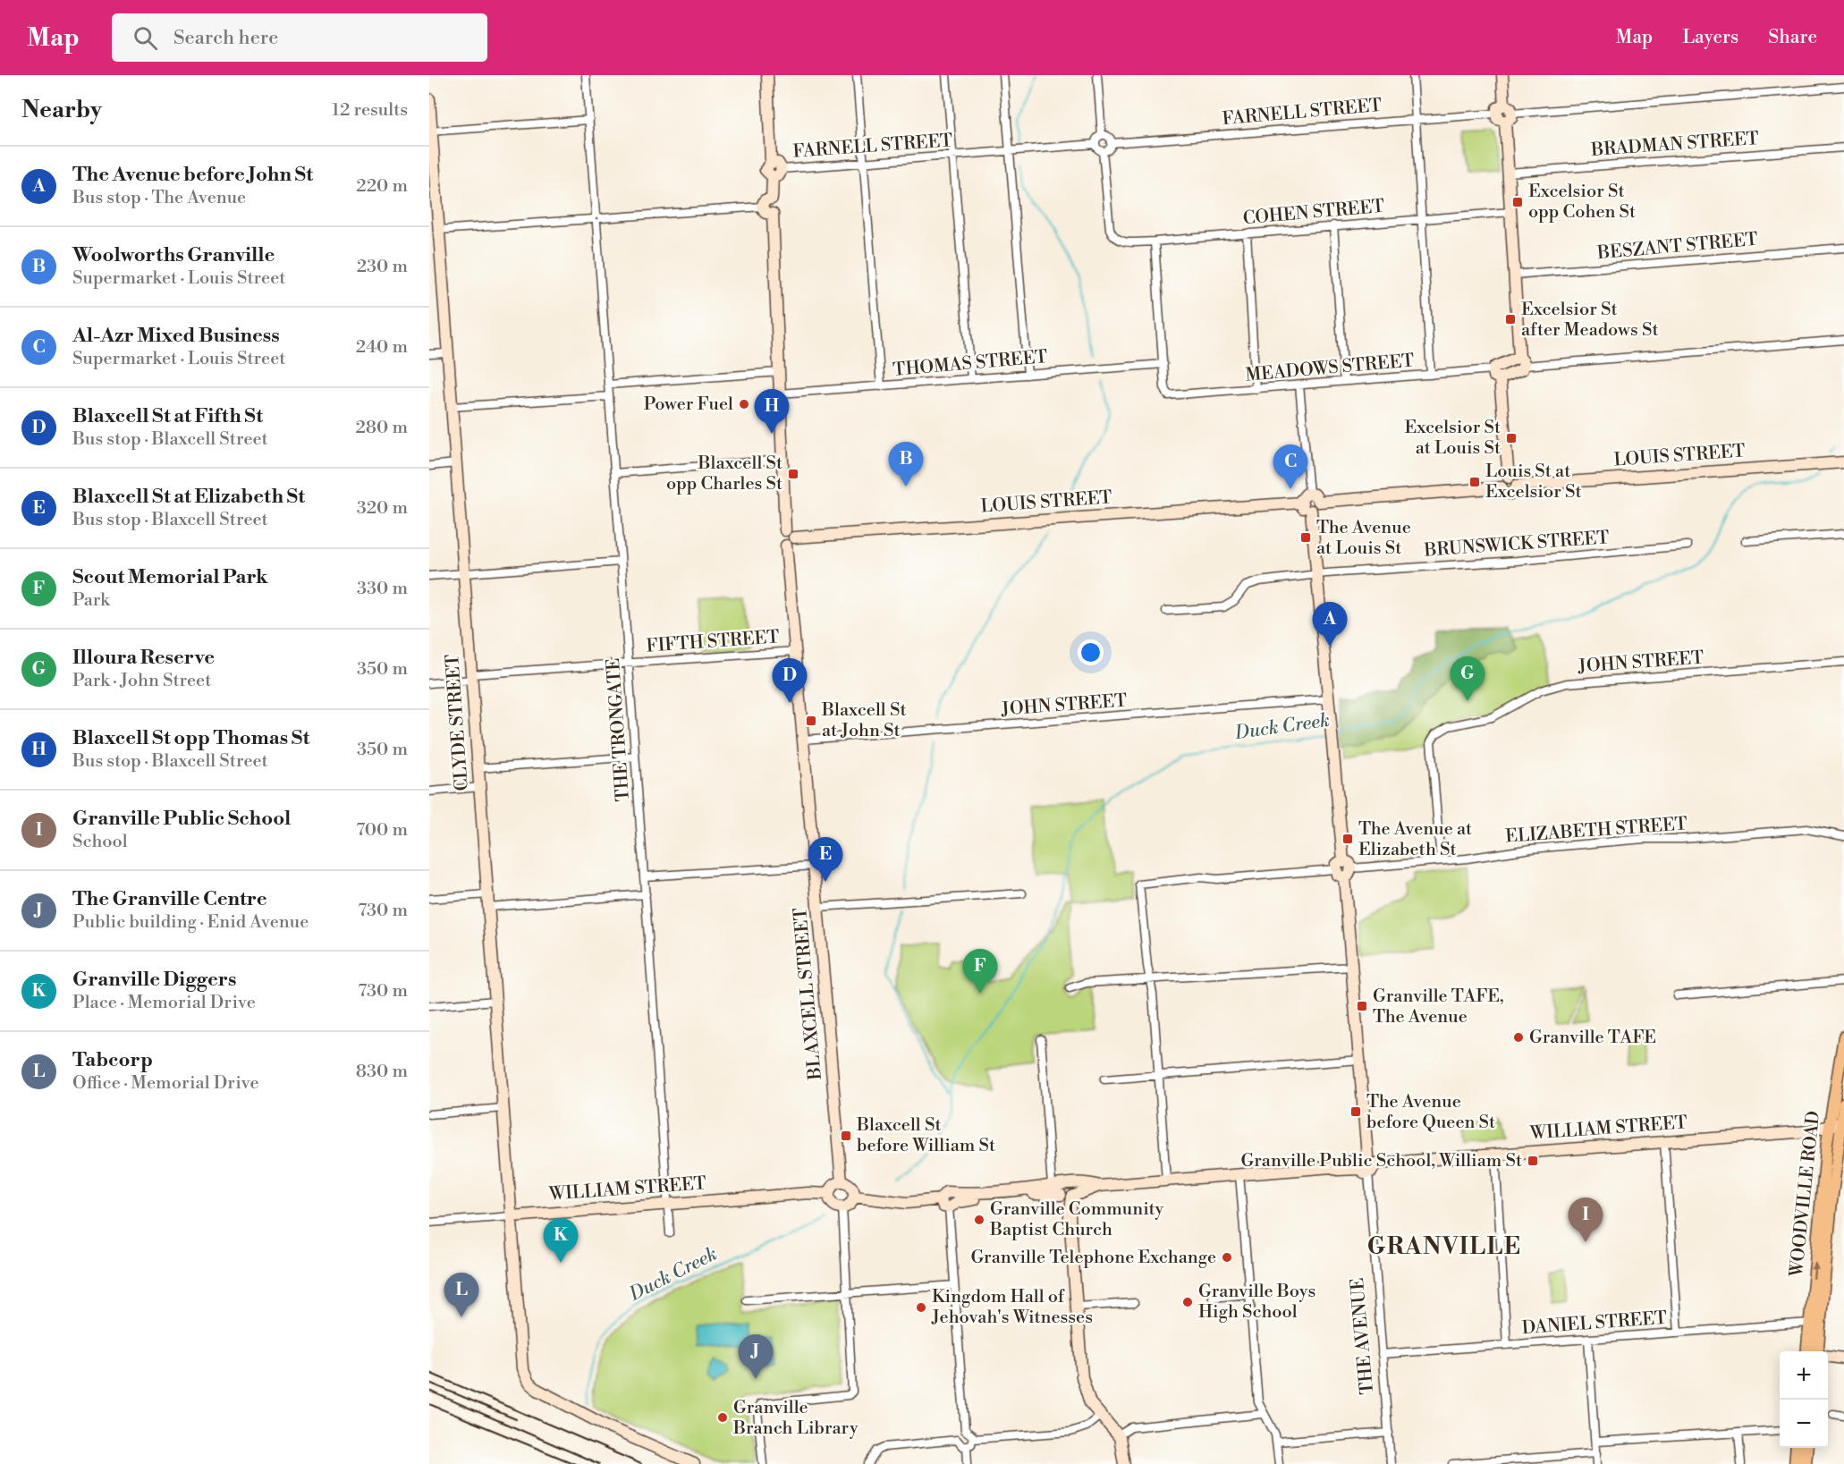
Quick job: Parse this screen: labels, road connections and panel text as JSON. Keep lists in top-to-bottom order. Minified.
{"streets":{"main road":["WOODVILLE ROAD"],"street":["FARNELL STREET","BRADMAN STREET","COHEN STREET","BESZANT STREET","THOMAS STREET","MEADOWS STREET","LOUIS STREET","BRUNSWICK STREET","FIFTH STREET","JOHN STREET","CLYDE STREET","THE TRONGATE","ELIZABETH STREET","BLAXCELL STREET","WILLIAM STREET","DANIEL STREET","THE AVENUE"]},"crossings":[["FARNELL STREET","COHEN STREET"],["THOMAS STREET","MEADOWS STREET"],["THOMAS STREET","BLAXCELL STREET"],["LOUIS STREET","BLAXCELL STREET"],["FIFTH STREET","CLYDE STREET"],["FIFTH STREET","THE TRONGATE"],["FIFTH STREET","BLAXCELL STREET"],["JOHN STREET","ELIZABETH STREET"],["JOHN STREET","BLAXCELL STREET"],["CLYDE STREET","WILLIAM STREET"],["THE TRONGATE","WILLIAM STREET"],["ELIZABETH STREET","THE AVENUE"],["BLAXCELL STREET","WILLIAM STREET"],["WILLIAM STREET","WOODVILLE ROAD"],["WILLIAM STREET","THE AVENUE"],["WOODVILLE ROAD","DANIEL STREET"],["DANIEL STREET","THE AVENUE"]],"districts":["GRANVILLE"],"water":["Duck Creek"],"places":{"transit":["Excelsior St opp Cohen St","Excelsior St after Meadows St","Excelsior St at Louis St","Blaxcell St opp Charles St","Louis St at Excelsior St","The Avenue at Louis St","Blaxcell St at John St","The Avenue at Elizabeth St","Granville TAFE, The Avenue","The Avenue before Queen St","Blaxcell St before William St","Granville Public School, William St"],"other":["Power Fuel","Granville TAFE","Granville Community Baptist Church","Granville Telephone Exchange","Granville Boys High School","Kingdom Hall of Jehovah's Witnesses","Granville Branch Library"]},"page":{"header":"Map","search":"Search here","nav":["Map","Layers","Share"],"heading":["Nearby","12 results"],"list":[{"mark":"A","name":"The Avenue before John St","note":"Bus stop · The Avenue","value":"220 m"},{"mark":"B","name":"Woolworths Granville","note":"Supermarket · Louis Street","value":"230 m"},{"mark":"C","name":"Al-Azr Mixed Business","note":"Supermarket · Louis Street","value":"240 m"},{"mark":"D","name":"Blaxcell St at Fifth St","note":"Bus stop · Blaxcell Street","value":"280 m"},{"mark":"E","name":"Blaxcell St at Elizabeth St","note":"Bus stop · Blaxcell Street","value":"320 m"},{"mark":"F","name":"Scout Memorial Park","note":"Park","value":"330 m"},{"mark":"G","name":"Illoura Reserve","note":"Park · John Street","value":"350 m"},{"mark":"H","name":"Blaxcell St opp Thomas St","note":"Bus stop · Blaxcell Street","value":"350 m"},{"mark":"I","name":"Granville Public School","note":"School","value":"700 m"},{"mark":"J","name":"The Granville Centre","note":"Public building · Enid Avenue","value":"730 m"},{"mark":"K","name":"Granville Diggers","note":"Place · Memorial Drive","value":"730 m"},{"mark":"L","name":"Tabcorp","note":"Office · Memorial Drive","value":"830 m"}],"pins":["H","B","C","A","G","D","E","F","I","K","L","J"],"map_buttons":["+","−"]}}
